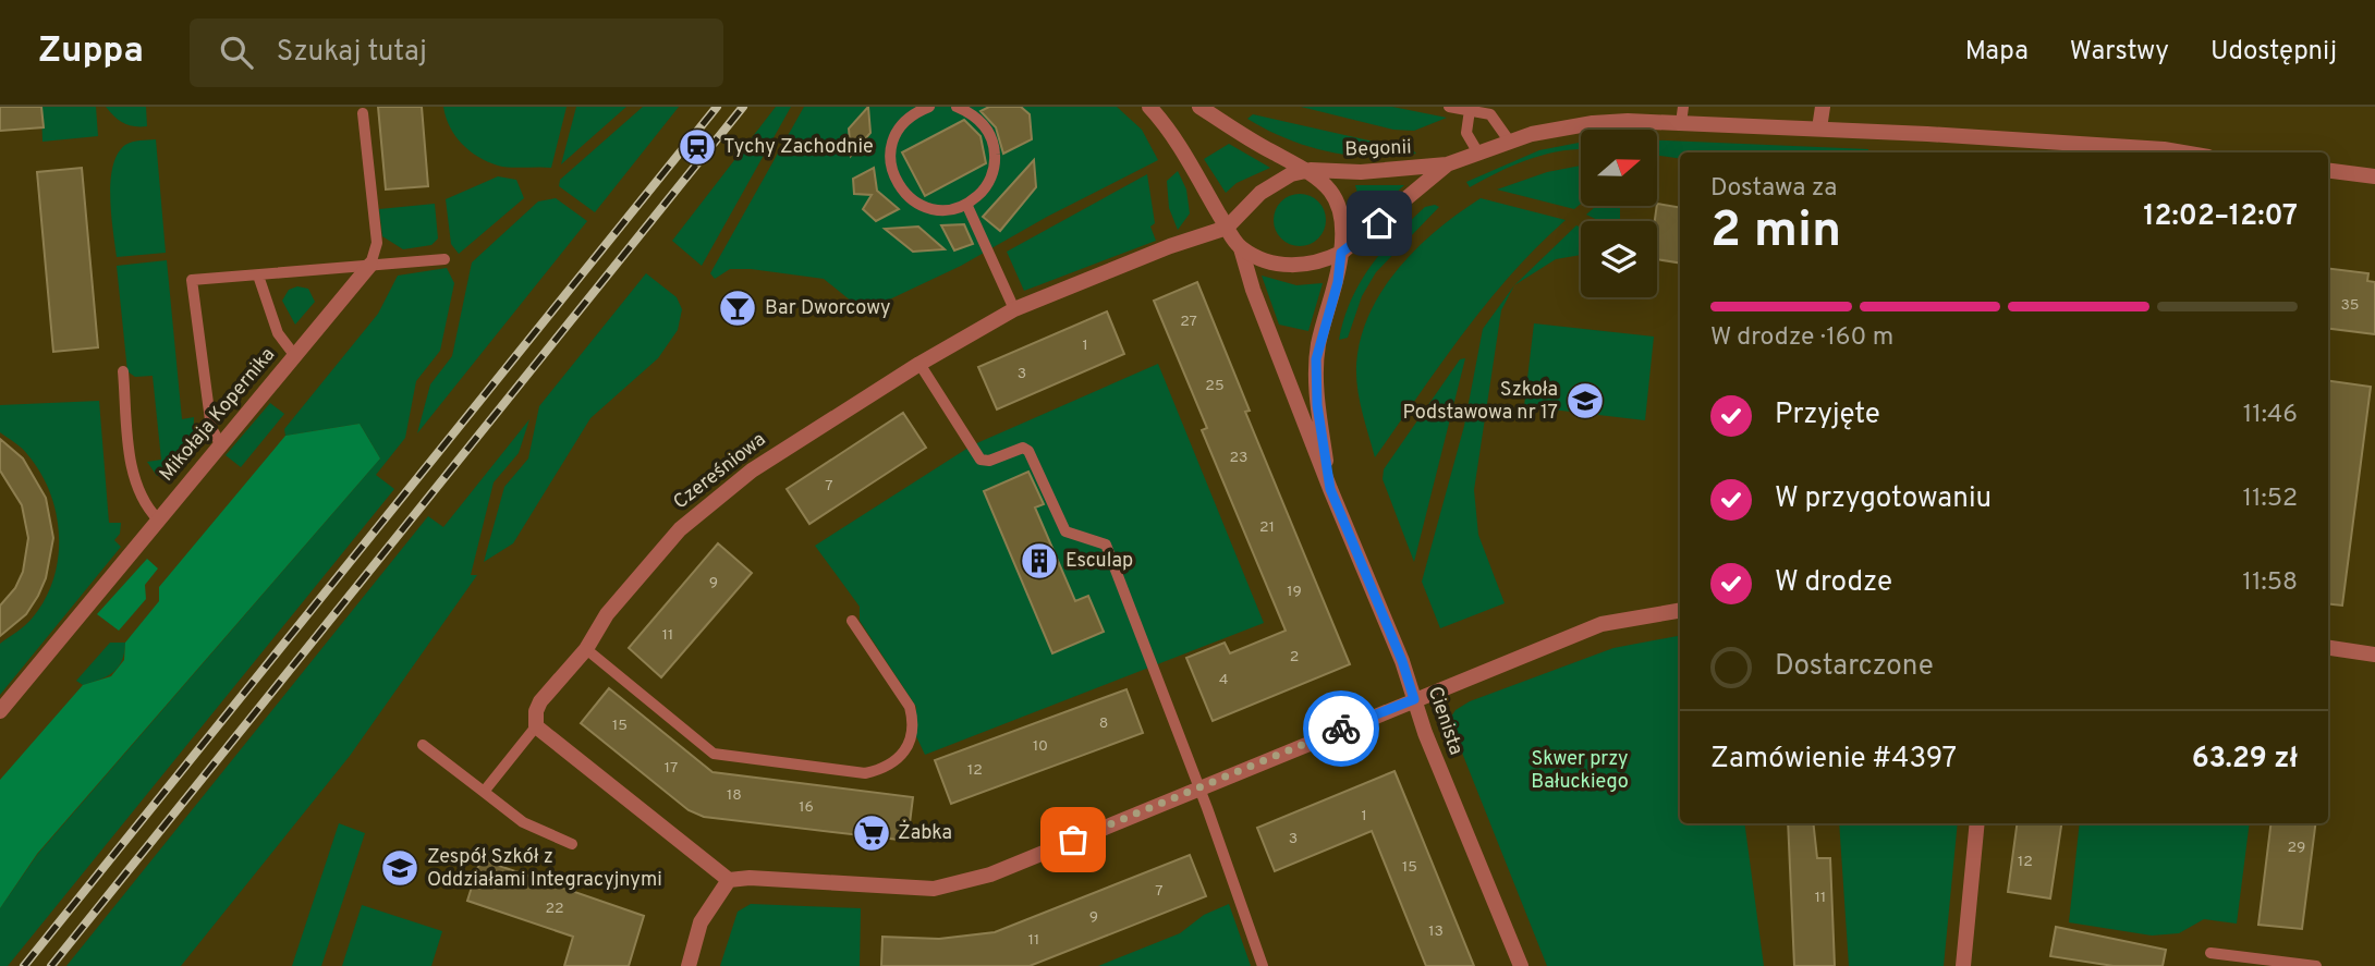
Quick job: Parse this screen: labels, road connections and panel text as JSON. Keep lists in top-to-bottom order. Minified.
{"streets":{"street":["Begonii","Mikołaja Kopernika","Czereśniowa","Cienista"]},"crossings":[["Begonii","Czereśniowa"],["Begonii","Cienista"],["Czereśniowa","Cienista"]],"parks":["Skwer przy Bałuckiego"],"places":{"station":["Tychy Zachodnie"],"bar":["Bar Dworcowy"],"school or university":["Szkoła Podstawowa nr 17","Zespół Szkół z Oddziałami Integracyjnymi"],"building":["Esculap"],"supermarket":["Żabka"]},"house_numbers":["35","27","1","3","25","23","7","21","9","19","11","2","4","8","15","10","17","12","18","16","1","3","29","12","15","7","11","22","9","13","11"],"north":"right","page":{"header":"Zuppa","search":"Szukaj tutaj","nav":["Mapa","Warstwy","Udostępnij"],"heading":["2 min","Dostawa za","12:02–12:07"],"panel":["Zamówienie #4397","63.29 zł"],"bar":"W drodze · 160 m","list":[["Przyjęte","11:46"],["W przygotowaniu","11:52"],["W drodze","11:58"],"Dostarczone"]}}
